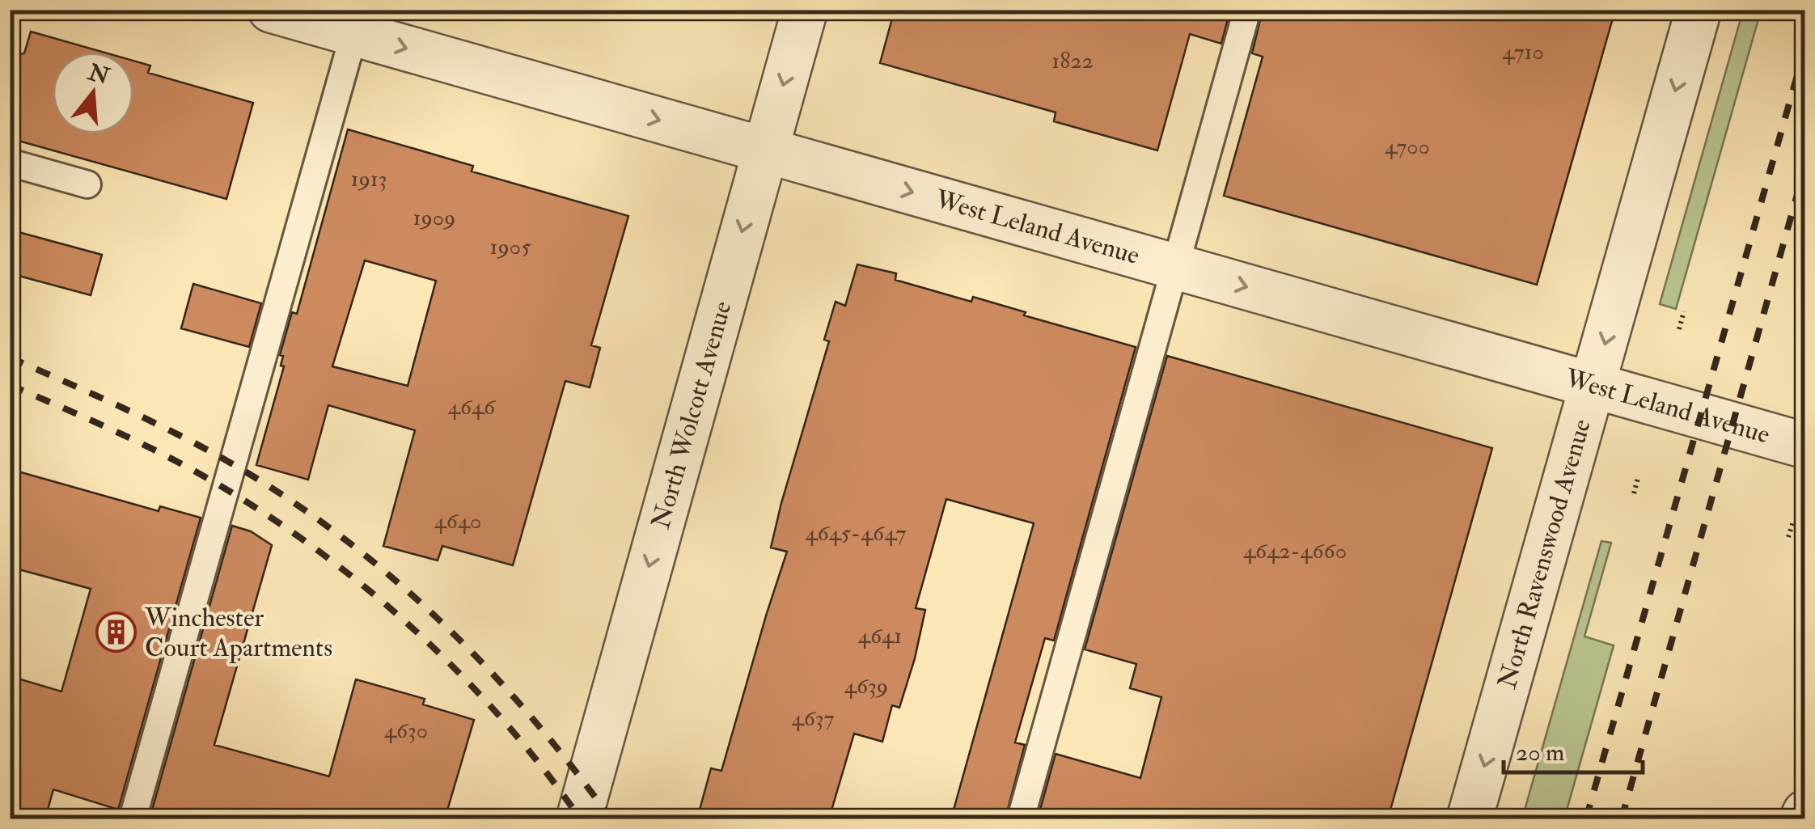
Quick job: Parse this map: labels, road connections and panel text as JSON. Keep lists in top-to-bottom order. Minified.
{"streets":{"street":["West Leland Avenue","North Wolcott Avenue","North Ravenswood Avenue"]},"crossings":[["West Leland Avenue","North Wolcott Avenue"],["West Leland Avenue","North Ravenswood Avenue"]],"one_way":["West Leland Avenue","North Wolcott Avenue","North Ravenswood Avenue"],"places":{"building":["Winchester Court Apartments"]},"house_numbers":["4710","1822","4700","1913","1909","1905","4646","4640","4645-4647","4642-4660","4641","4639","4637","4630"],"scale_bar":"20 m","north":"top"}
